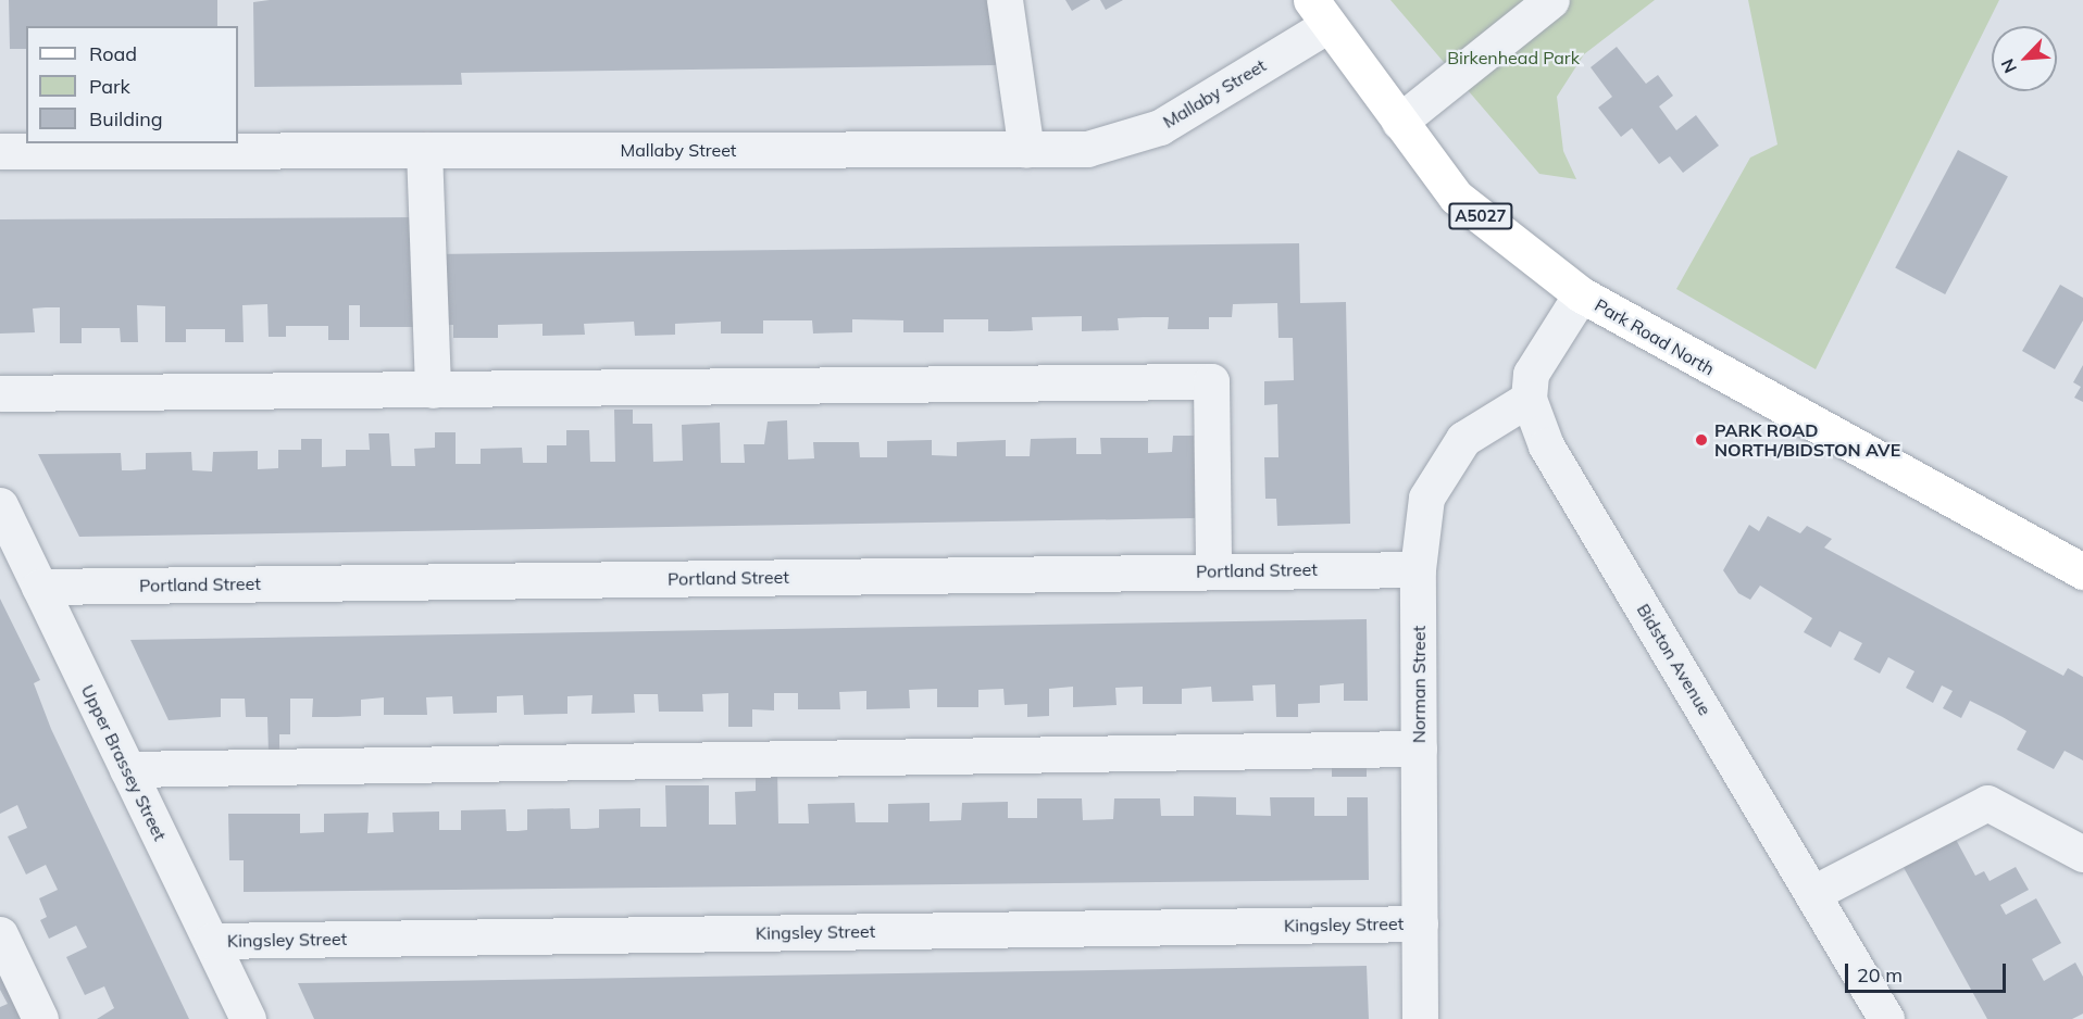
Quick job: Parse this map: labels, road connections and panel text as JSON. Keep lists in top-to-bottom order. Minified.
{"streets":{"main road":["A5027","Park Road North"],"street":["Mallaby Street","Portland Street","Bidston Avenue","Norman Street","Upper Brassey Street","Kingsley Street"]},"crossings":[["Mallaby Street","Park Road North"],["Portland Street","Norman Street"],["Portland Street","Upper Brassey Street"],["Bidston Avenue","Norman Street"],["Norman Street","Kingsley Street"],["Upper Brassey Street","Kingsley Street"]],"parks":["Birkenhead Park"],"places":["PARK ROAD NORTH/BIDSTON AVE"],"legend":["Road","Park","Building"],"scale_bar":"20 m","north":"bottom left"}
